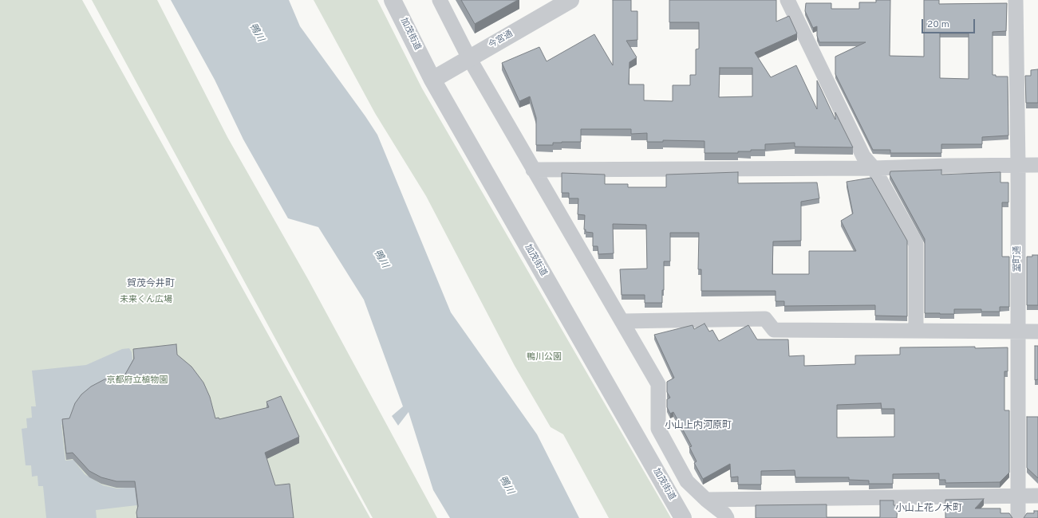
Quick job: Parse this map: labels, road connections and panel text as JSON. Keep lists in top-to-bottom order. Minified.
{"streets":{"street":["加茂街道","今宮通","室町通"]},"crossings":[["加茂街道","今宮通"]],"districts":["賀茂今井町","小山上内河原町","小山上花ノ木町"],"water":["鴨川"],"parks":["未来くん広場","鴨川公園","京都府立植物園"],"scale_bar":"20 m"}
